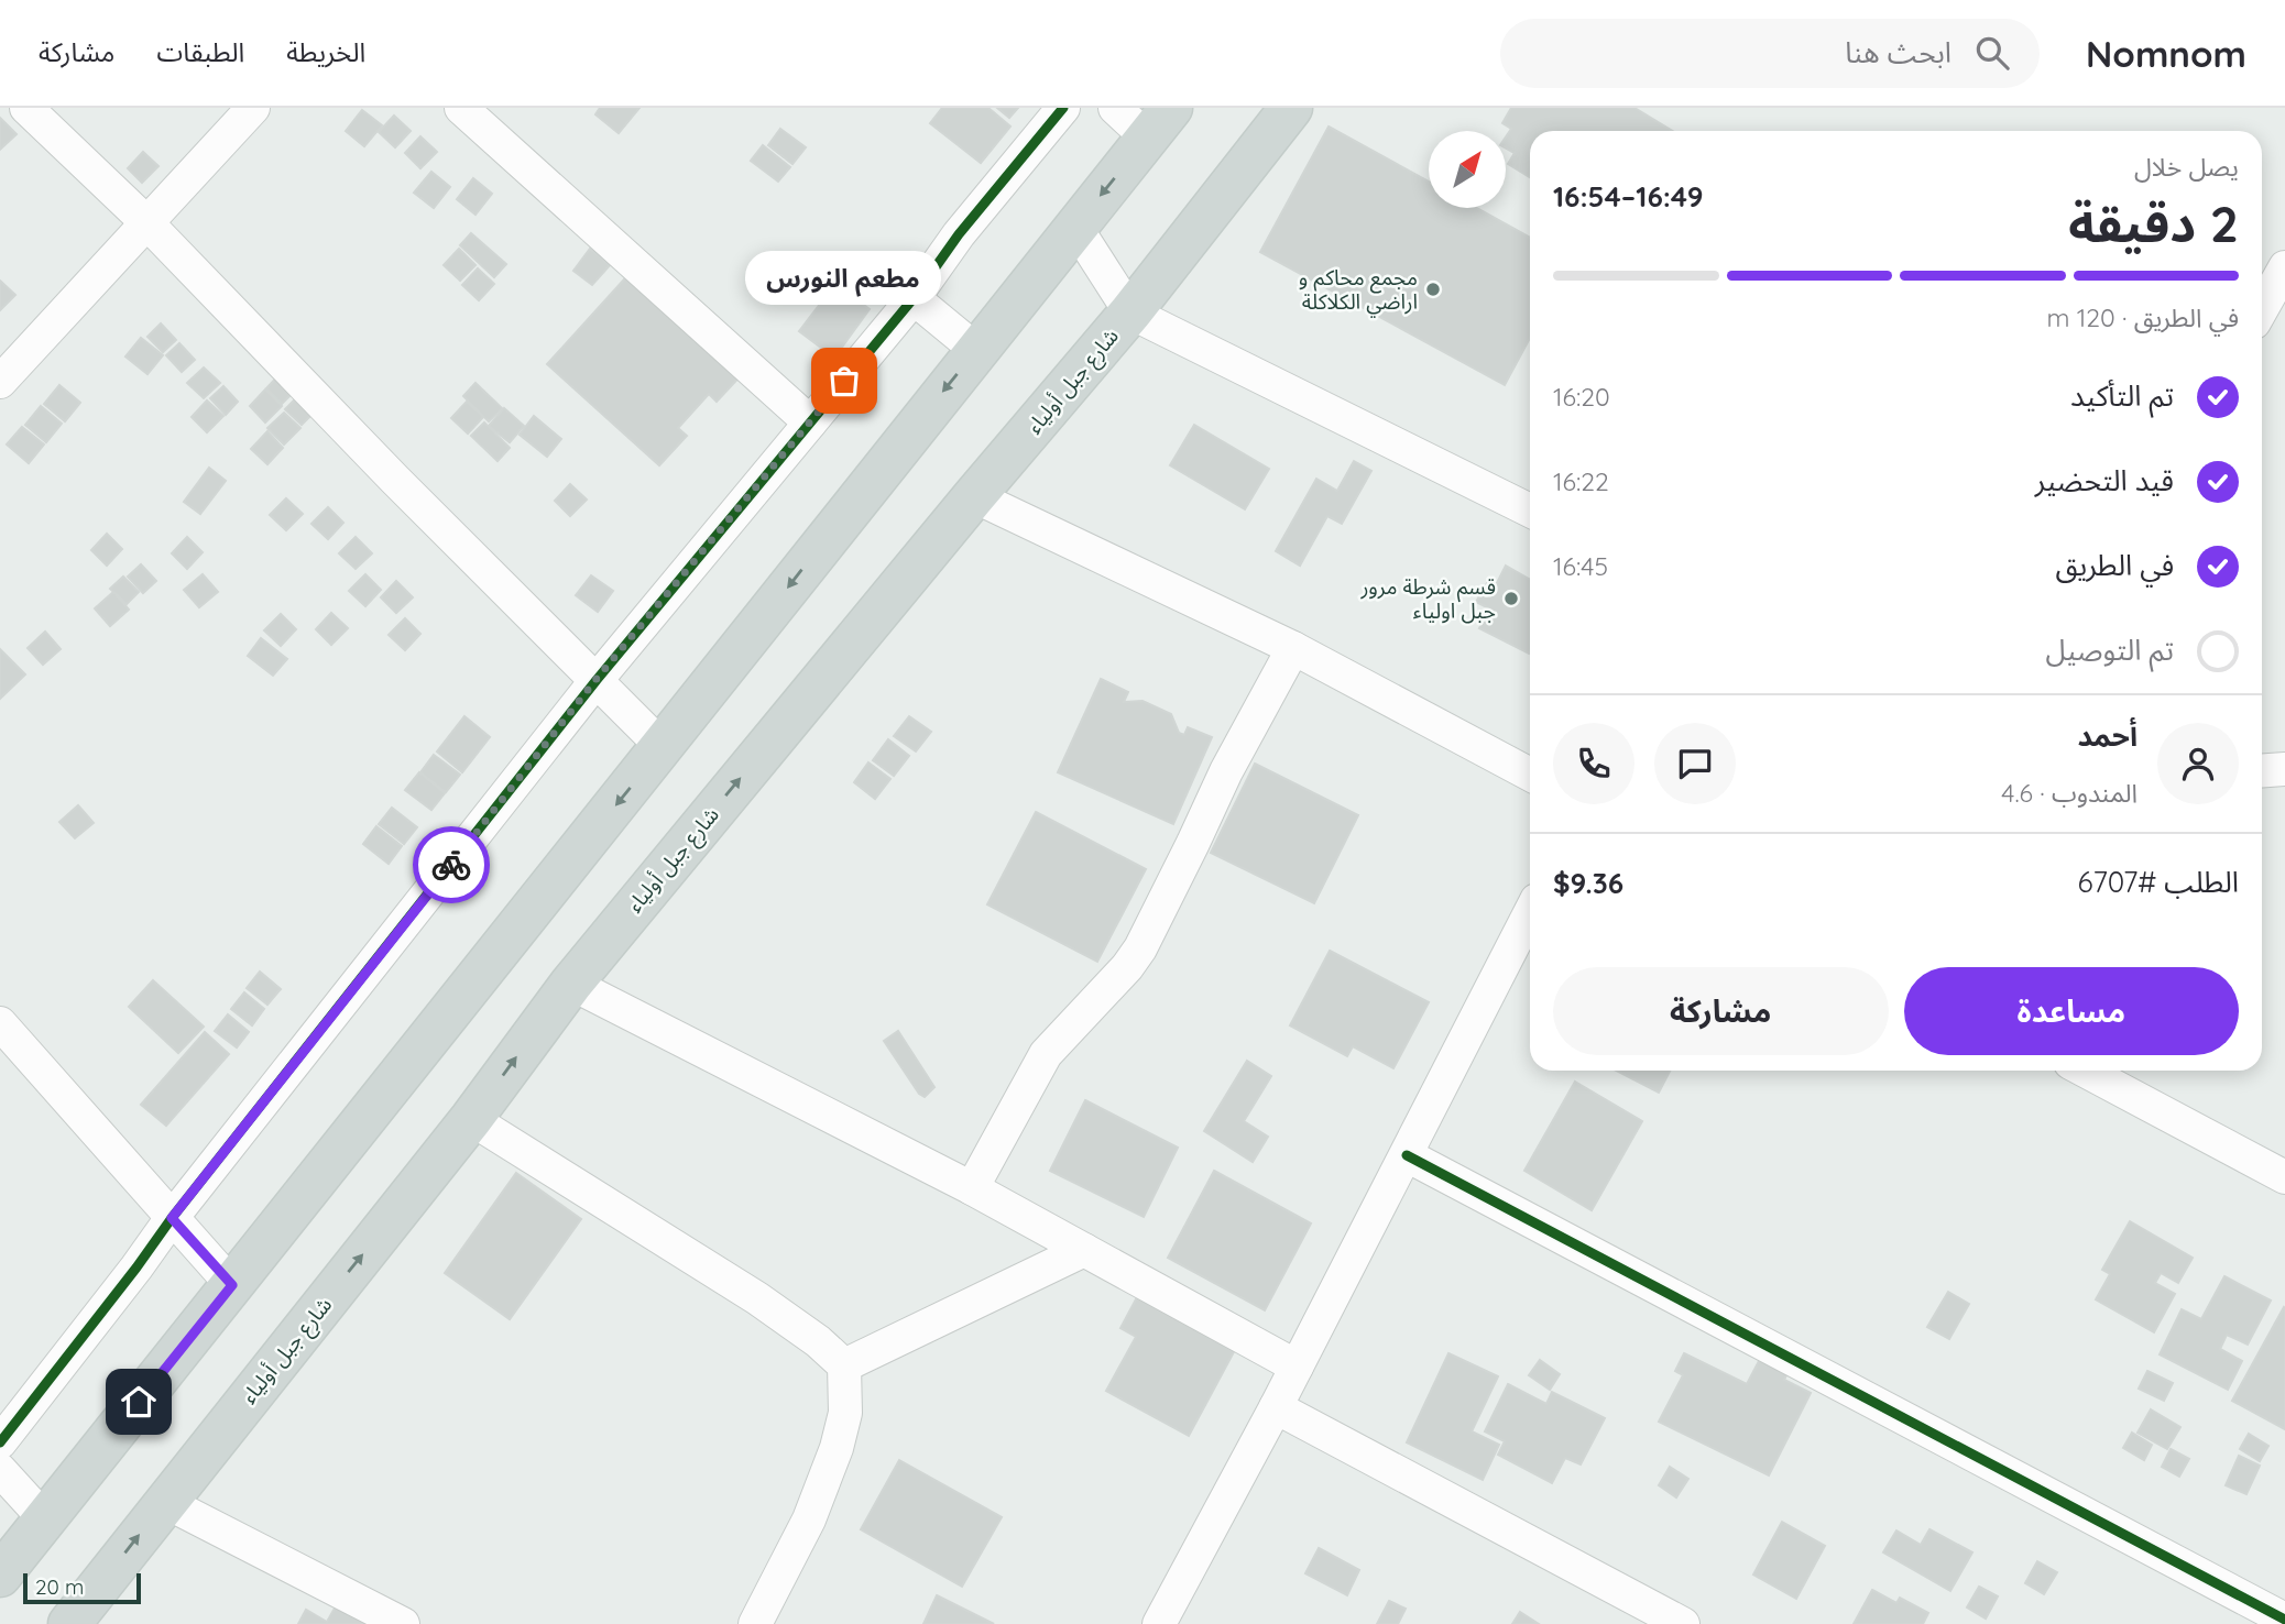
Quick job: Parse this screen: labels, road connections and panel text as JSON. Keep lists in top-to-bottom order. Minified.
{"streets":{"main road":["شارع جبل أولياء"]},"places":["مجمع محاكم و اراضي الكلاكلة","مطعم النورس","قسم شرطة مرور جبل اولياء"],"scale_bar":"20 m","north":"top right","page":{"header":"Nomnom","search":"ابحث هنا","nav":["الخريطة","الطبقات","مشاركة"],"heading":["2 دقيقة","يصل خلال","16:49–16:54"],"panel":["أحمد","المندوب · 4.6","الطلب #6707","$9.36"],"bubble":"مطعم النورس","bar":"في الطريق · 120 m","list":[["تم التأكيد","16:20"],["قيد التحضير","16:22"],["في الطريق","16:45"],"تم التوصيل"],"buttons":["مساعدة","مشاركة"],"scale":"20 m"}}
